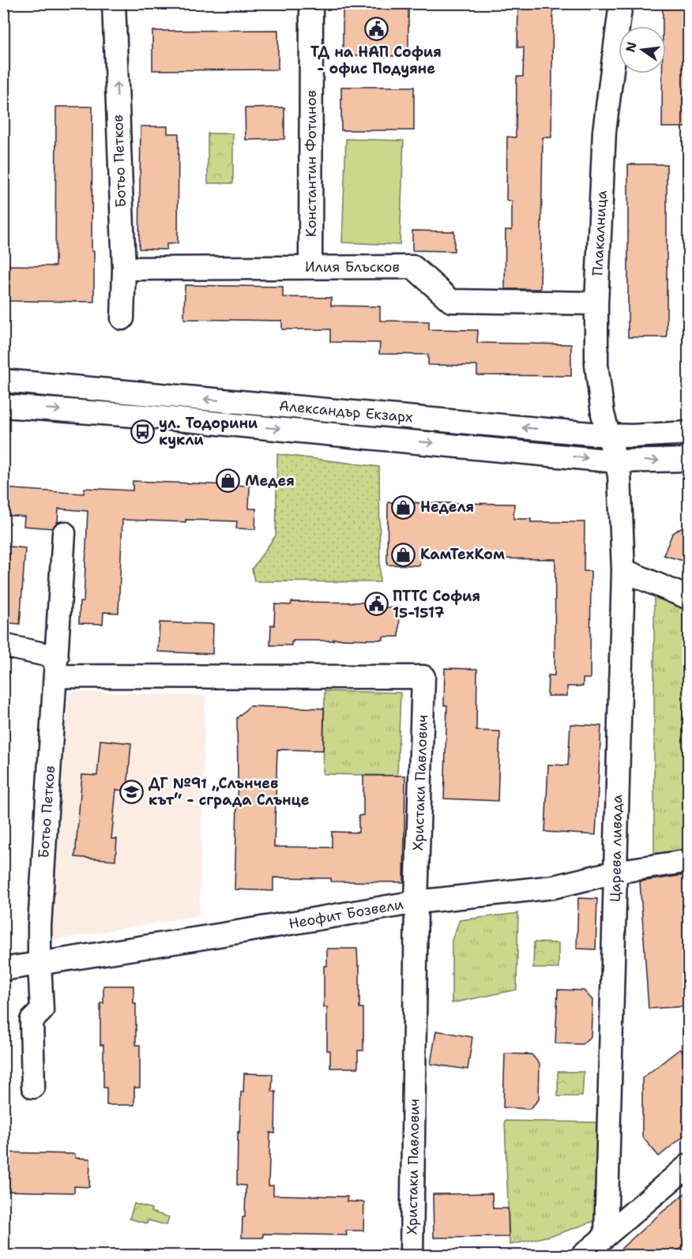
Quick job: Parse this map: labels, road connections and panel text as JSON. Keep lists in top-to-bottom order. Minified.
{"streets":{"street":["Ботьо Петков","Константин Фотинов","Плакалница","Илия Блъсков","Александър Екзарх","Христаки Павлович","Царева ливада","Неофит Бозвели"]},"crossings":[["Ботьо Петков","Илия Блъсков"],["Ботьо Петков","Христаки Павлович"],["Ботьо Петков","Неофит Бозвели"],["Константин Фотинов","Илия Блъсков"],["Плакалница","Илия Блъсков"],["Плакалница","Александър Екзарх"],["Плакалница","Царева ливада"],["Александър Екзарх","Царева ливада"],["Христаки Павлович","Неофит Бозвели"],["Царева ливада","Неофит Бозвели"]],"places":{"public building":["ТД на НАП София - офис Подуяне","ПТТС София 15-1517"],"bus stop":["ул. Тодорини кукли"],"shop":["Медея","Неделя","КамТехКом"],"school or university":["ДГ №91 „Слънчев кът“ - сграда Слънце"]},"north":"left"}
